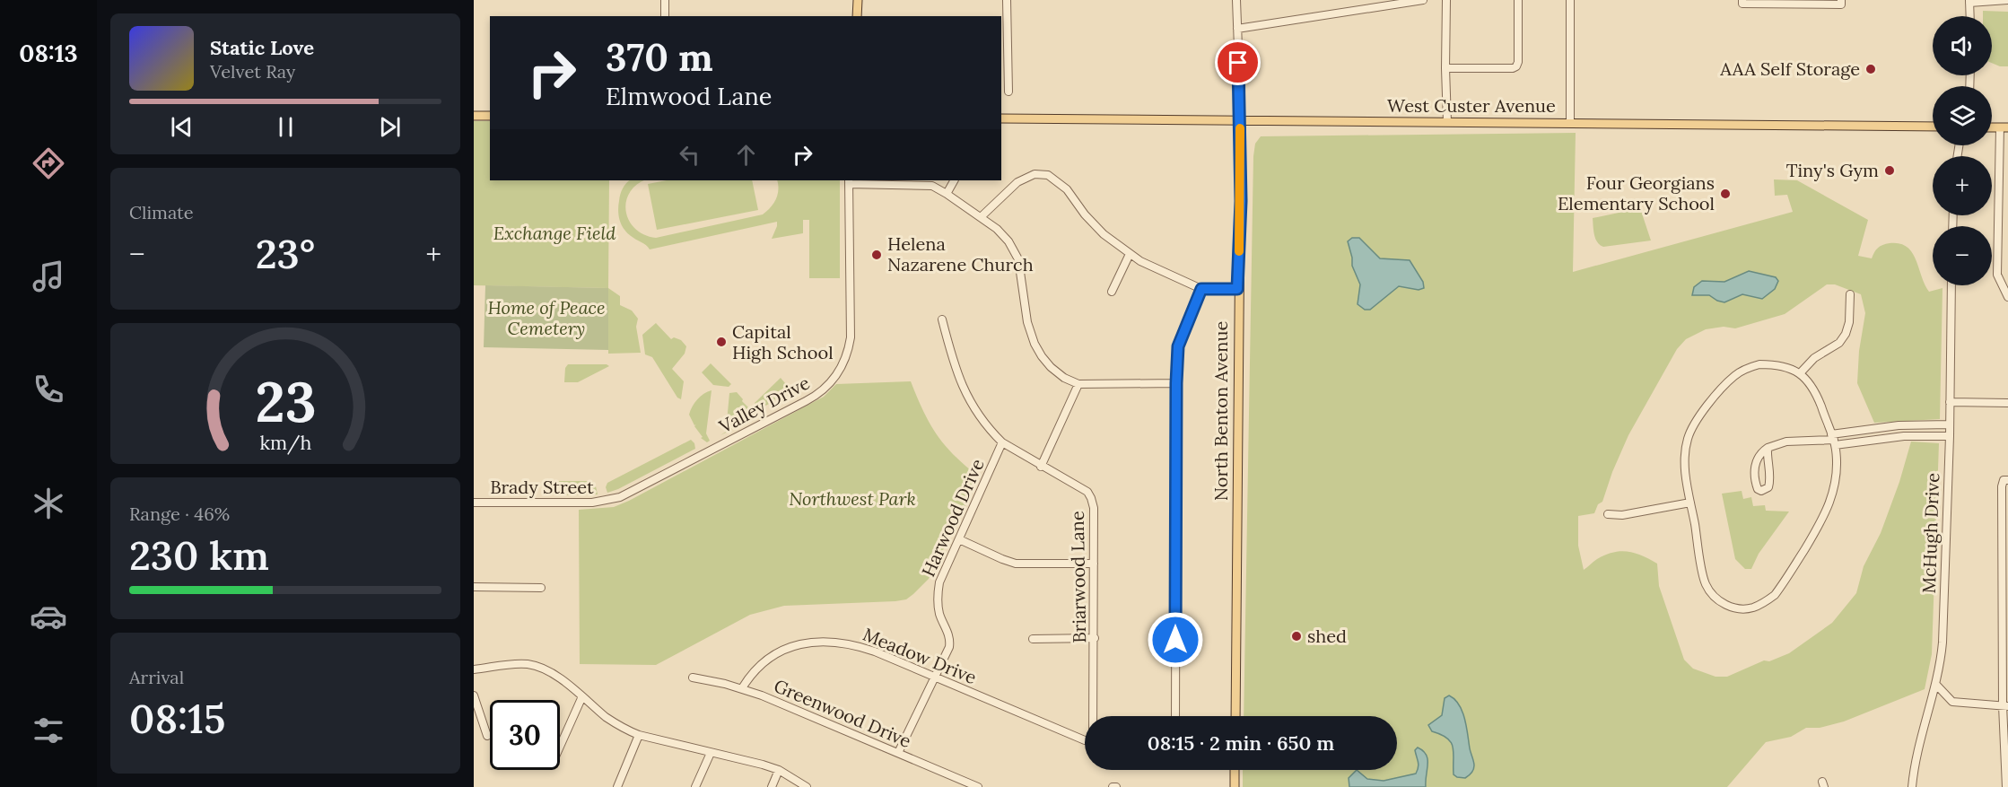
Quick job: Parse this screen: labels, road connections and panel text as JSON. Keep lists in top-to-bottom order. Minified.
{"streets":{"main road":["West Custer Avenue","North Benton Avenue"],"street":["Valley Drive","Brady Street","Harwood Drive","McHugh Drive","Briarwood Lane","Meadow Drive","Greenwood Drive"]},"crossings":[["West Custer Avenue","North Benton Avenue"],["Valley Drive","Brady Street"],["Harwood Drive","Briarwood Lane"],["Harwood Drive","Meadow Drive"],["Harwood Drive","Greenwood Drive"],["Meadow Drive","Greenwood Drive"]],"parks":["Exchange Field","Home of Peace Cemetery","Northwest Park"],"places":["AAA Self Storage","Tiny's Gym","Four Georgians Elementary School","Helena Nazarene Church","Capital High School","shed"],"page":{"tabs":"08:13","map_buttons":["+","−"],"turn":["370 m","Elmwood Lane"],"song":["Static Love","Velvet Ray"],"tile":["Climate",["Range · 46%","230 km"],["Arrival","08:15"]],"heat":["−","23°","+"],"limit":"30","trip":"08:15 · 2 min · 650 m","gauge":["23","km/h"]}}
